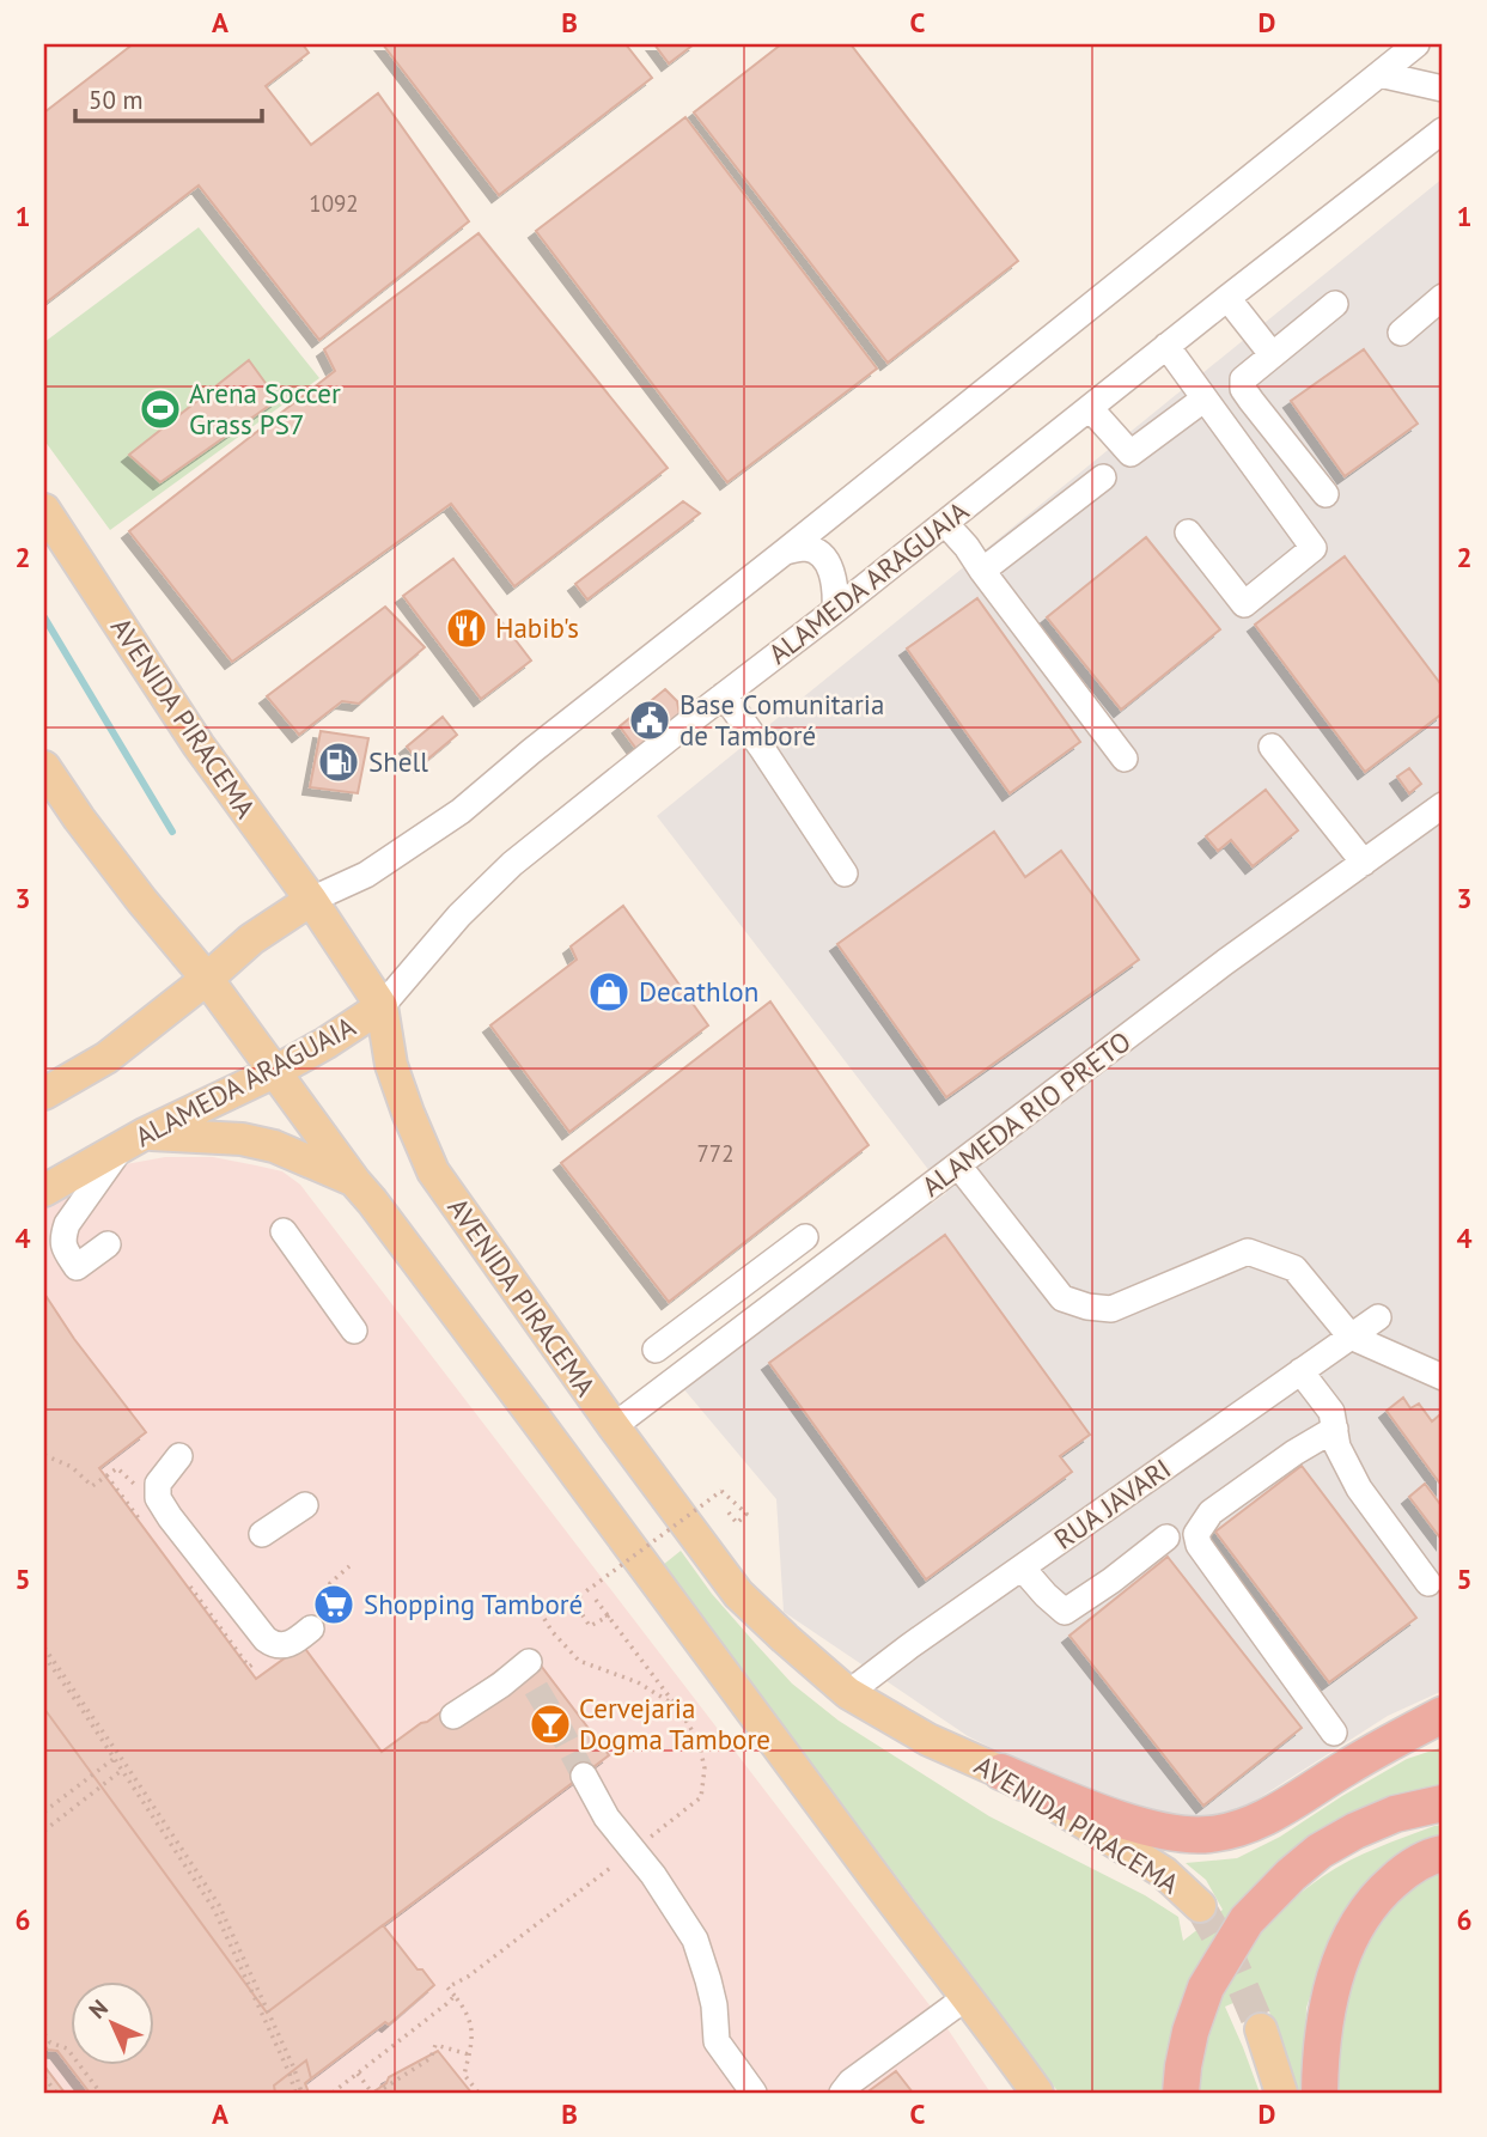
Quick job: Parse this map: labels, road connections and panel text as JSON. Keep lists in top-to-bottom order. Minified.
{"streets":{"main road":["ALAMEDA ARAGUAIA","AVENIDA PIRACEMA"],"street":["ALAMEDA RIO PRETO","RUA JAVARI"]},"crossings":[["ALAMEDA ARAGUAIA","AVENIDA PIRACEMA"],["AVENIDA PIRACEMA","ALAMEDA RIO PRETO"],["AVENIDA PIRACEMA","RUA JAVARI"]],"places":{"sports":["Arena Soccer Grass PS7"],"restaurant":["Habib's"],"public building":["Base Comunitaria de Tamboré"],"fuel station":["Shell"],"shop":["Decathlon"],"supermarket":["Shopping Tamboré"],"bar":["Cervejaria Dogma Tambore"]},"house_numbers":["1092","772"],"scale_bar":"50 m","north":"top left","grid":{"columns":["A","B","C","D"],"rows":["1","2","3","4","5","6"]}}
